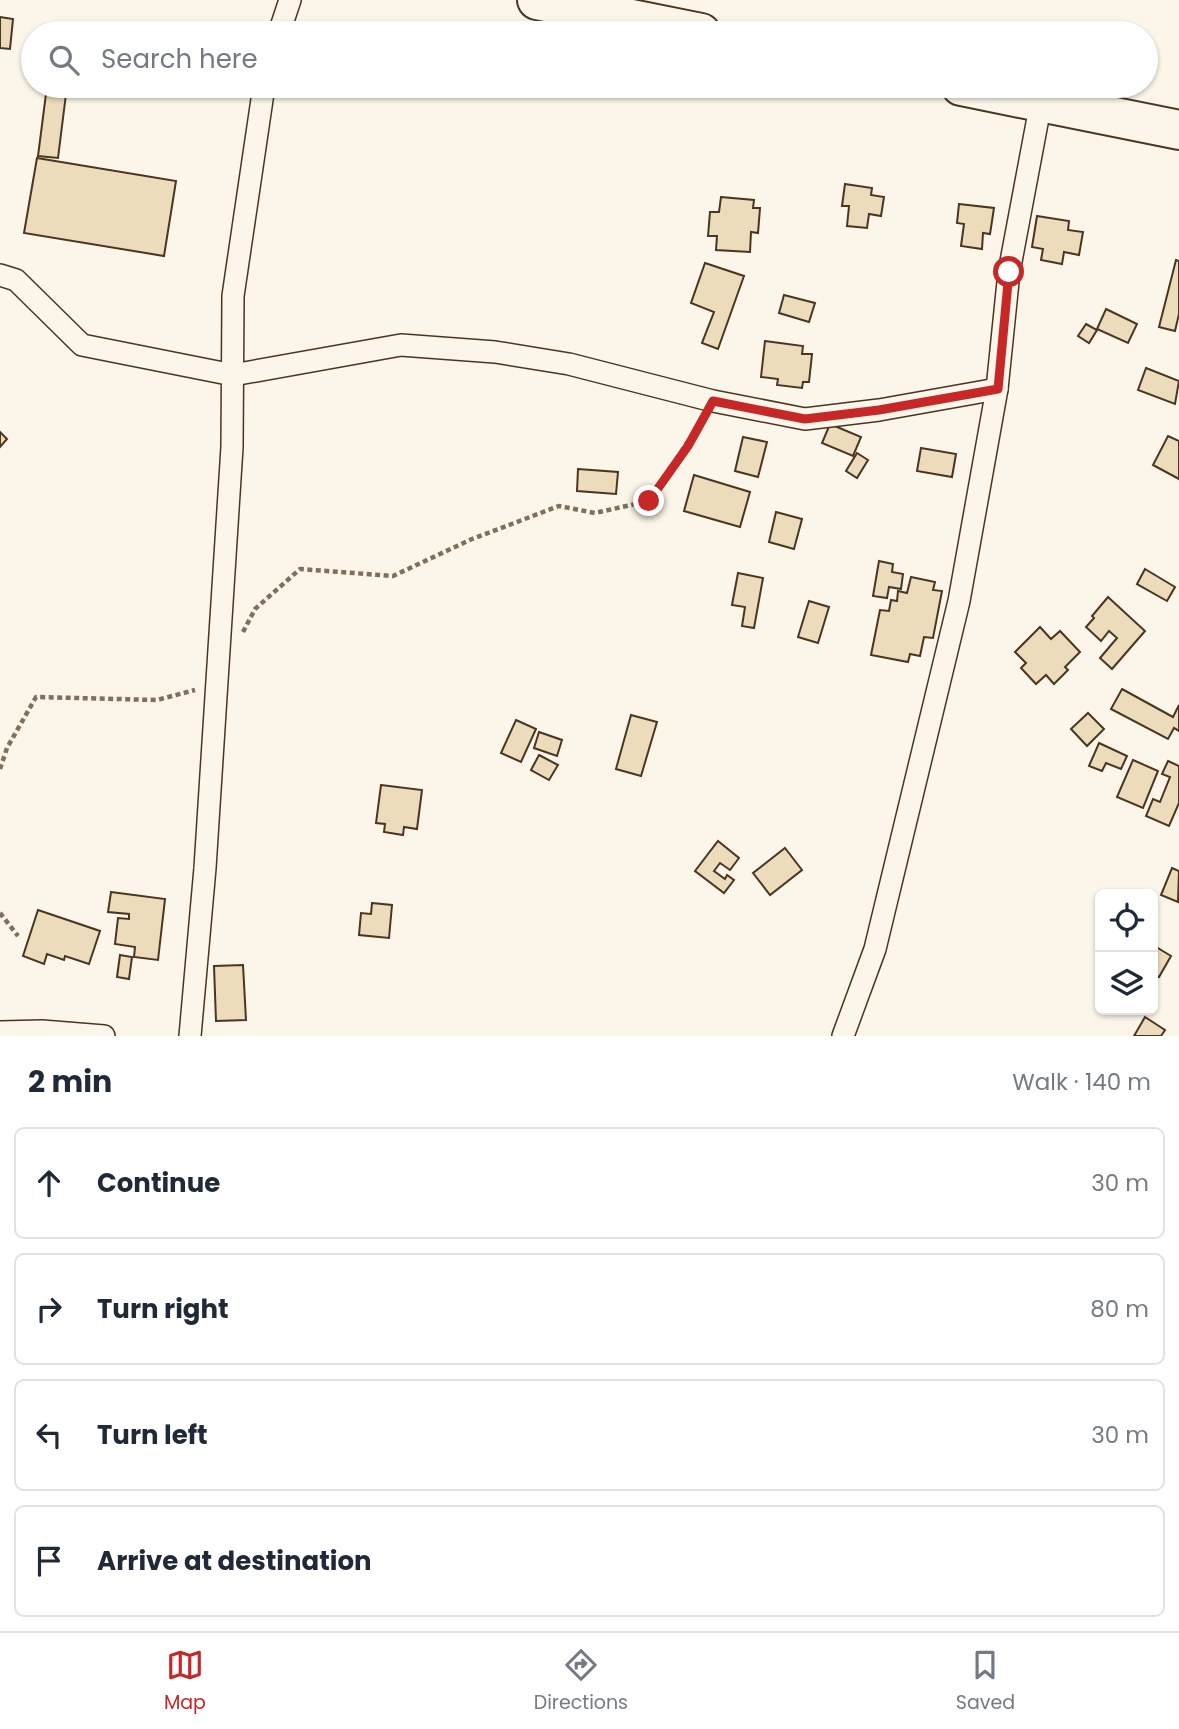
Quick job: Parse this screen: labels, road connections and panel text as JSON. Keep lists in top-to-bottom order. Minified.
{"page":{"search":"Search here","heading":["2 min","Walk · 140 m"],"list":[["Continue","30 m"],["Turn right","80 m"],["Turn left","30 m"],"Arrive at destination"],"nav":["Map","Directions","Saved"]}}
